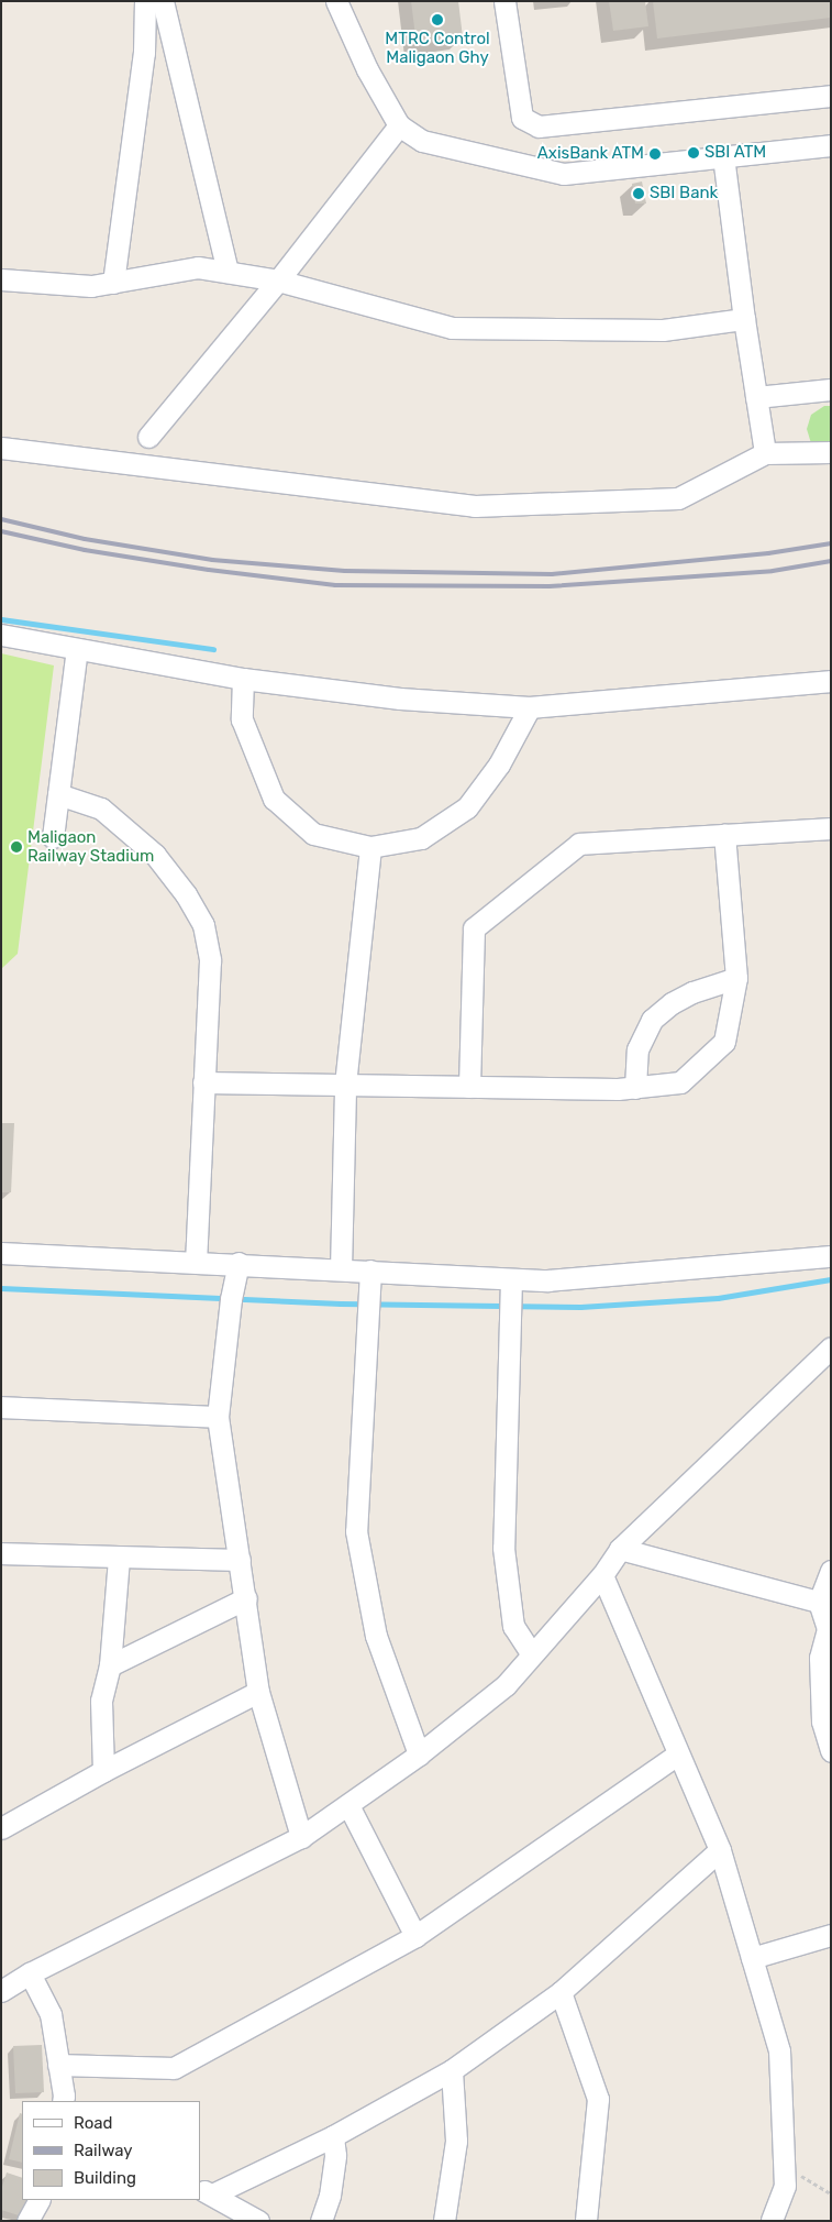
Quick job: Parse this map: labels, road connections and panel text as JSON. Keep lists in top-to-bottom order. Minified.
{"places":["MTRC Control Maligaon Ghy","SBI ATM","AxisBank ATM","SBI Bank","Maligaon Railway Stadium"],"legend":["Road","Railway","Building"]}
